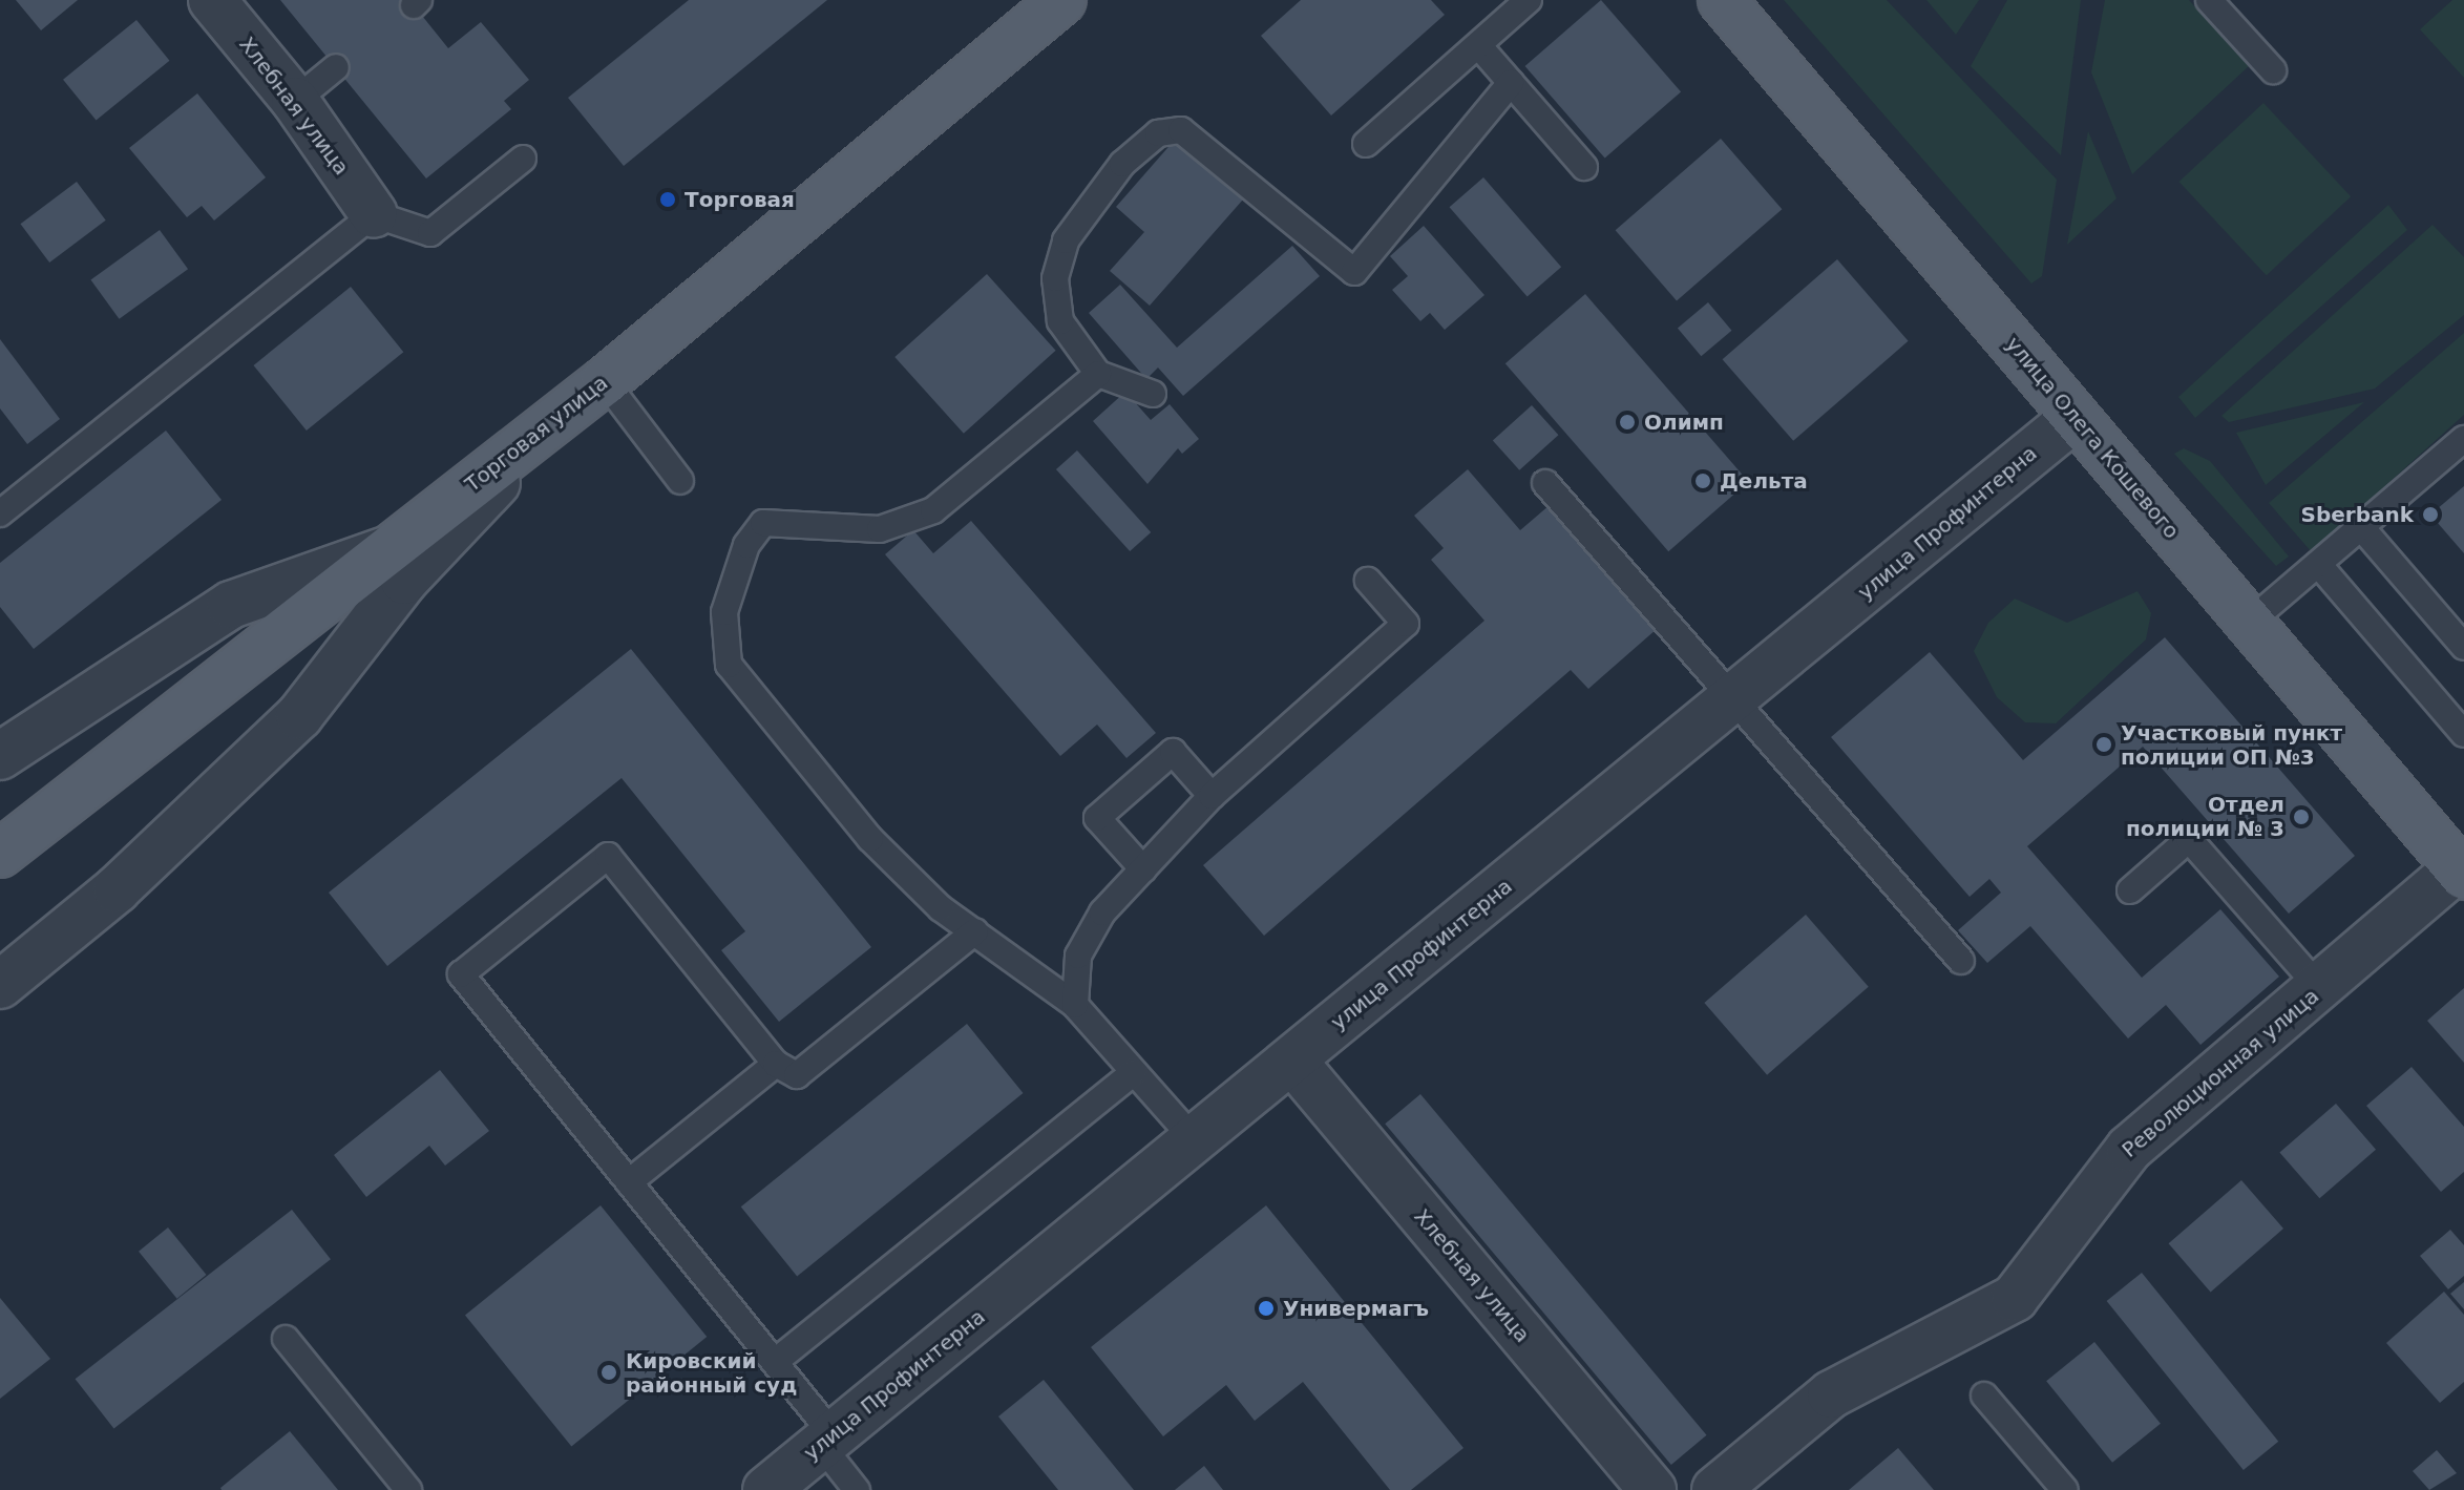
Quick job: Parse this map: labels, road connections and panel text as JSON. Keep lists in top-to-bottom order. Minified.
{"streets":{"main road":["Торговая улица","улица Олега Кошевого"],"street":["Хлебная улица","улица Профинтерна","Революционная улица"]},"crossings":[["Хлебная улица","улица Профинтерна"],["улица Олега Кошевого","улица Профинтерна"],["улица Олега Кошевого","Революционная улица"]],"places":["Торговая","Олимп","Дельта","Sberbank","Участковый пункт полиции ОП №3","Отдел полиции № 3","Универмагъ","Кировский районный суд"]}
